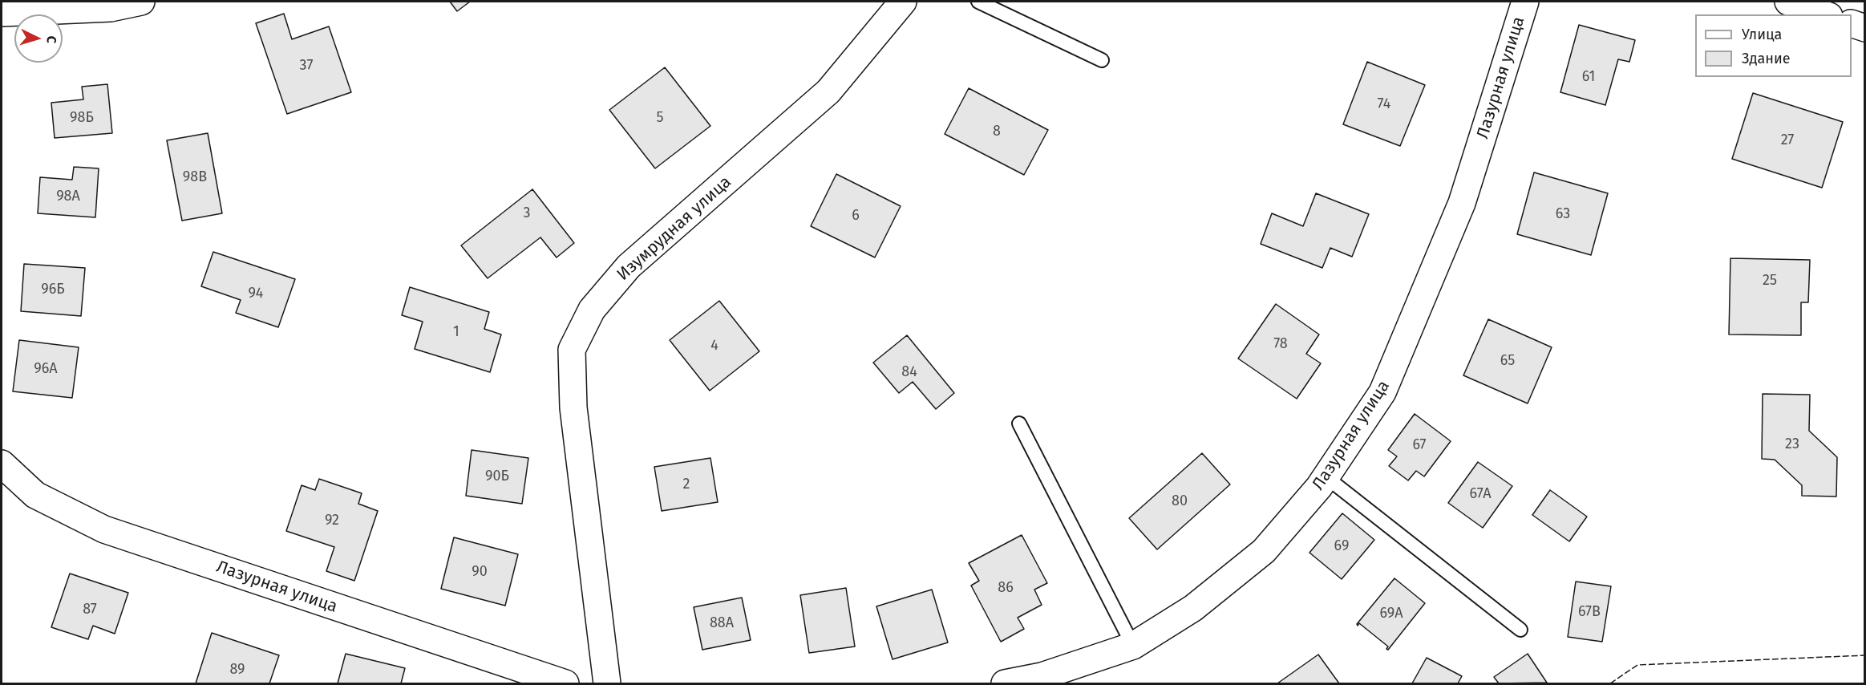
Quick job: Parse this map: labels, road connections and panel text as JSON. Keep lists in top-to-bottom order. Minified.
{"streets":{"street":["Лазурная улица","Изумрудная улица"]},"house_numbers":["37","61","74","98Б","5","8","27","98В","98А","3","63","6","25","96Б","94","1","78","4","65","96А","84","23","67","90Б","2","67А","80","92","69","90","86","87","67В","69А","88А","89"],"legend":["Улица","Здание"],"north":"right"}
